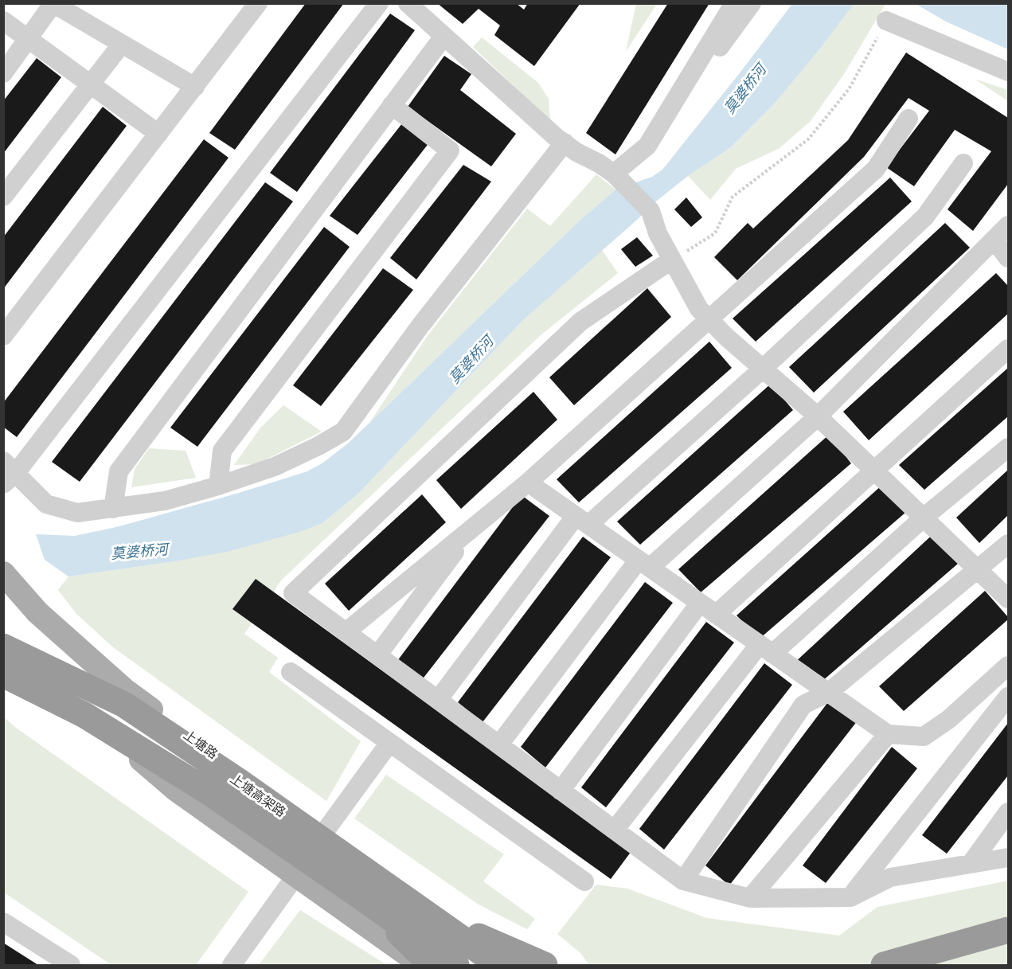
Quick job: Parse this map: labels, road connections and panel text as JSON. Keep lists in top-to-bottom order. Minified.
{"streets":{"highway":["上塘高架路"],"main road":["上塘路"]},"water":["莫婆桥河"]}
